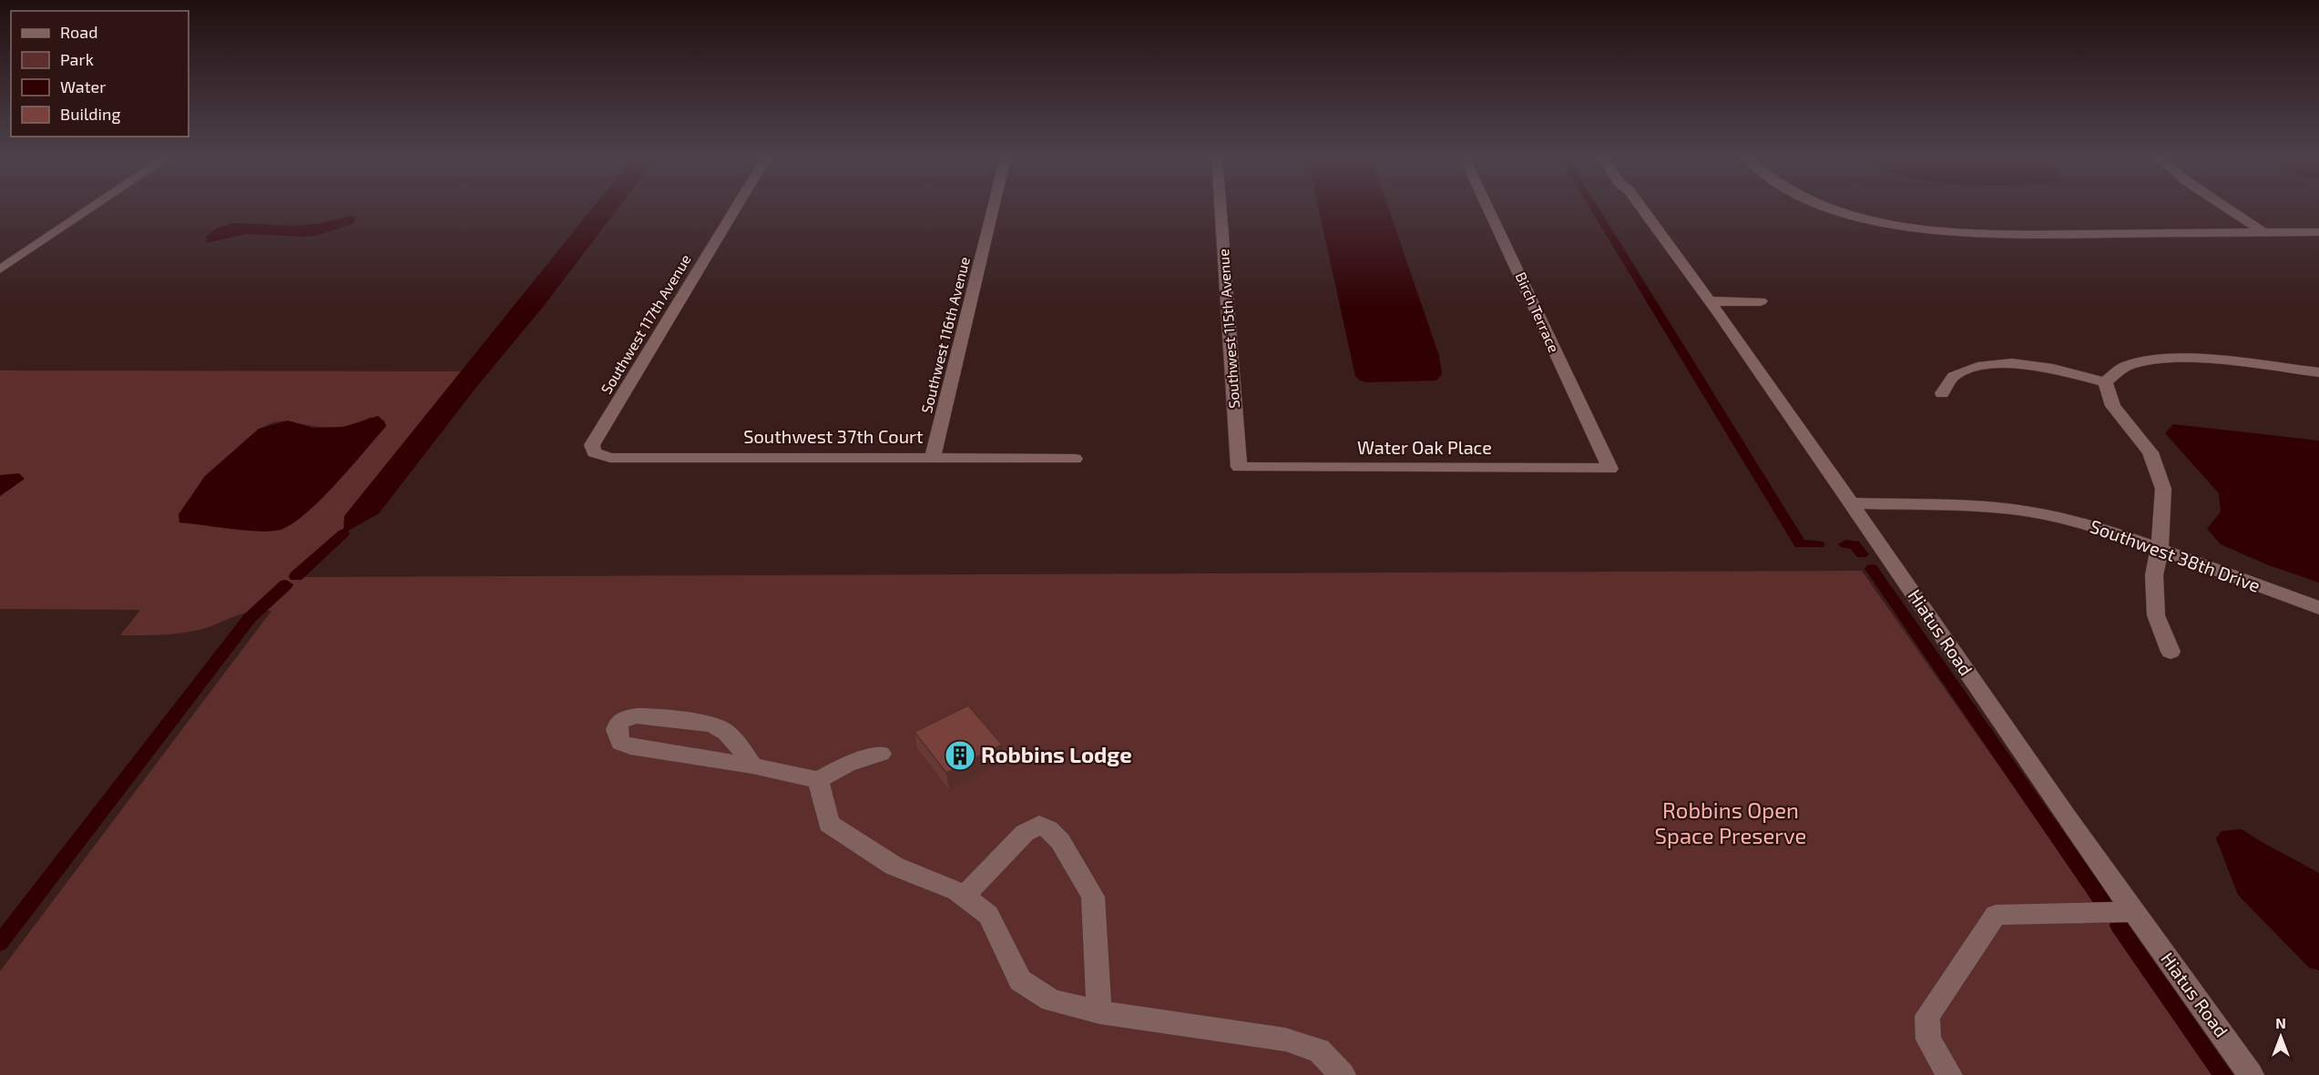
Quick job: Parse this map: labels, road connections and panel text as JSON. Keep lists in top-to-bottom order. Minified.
{"streets":{"street":["Birch Terrace","Southwest 117th Avenue","Southwest 115th Avenue","Southwest 116th Avenue","Southwest 37th Court","Water Oak Place","Southwest 38th Drive","Hiatus Road"]},"crossings":[["Birch Terrace","Water Oak Place"],["Southwest 117th Avenue","Southwest 37th Court"],["Southwest 115th Avenue","Water Oak Place"],["Southwest 116th Avenue","Southwest 37th Court"],["Southwest 38th Drive","Hiatus Road"]],"parks":["Robbins Open Space Preserve"],"places":{"building":["Robbins Lodge"]},"legend":["Road","Park","Water","Building"],"north":"top"}
